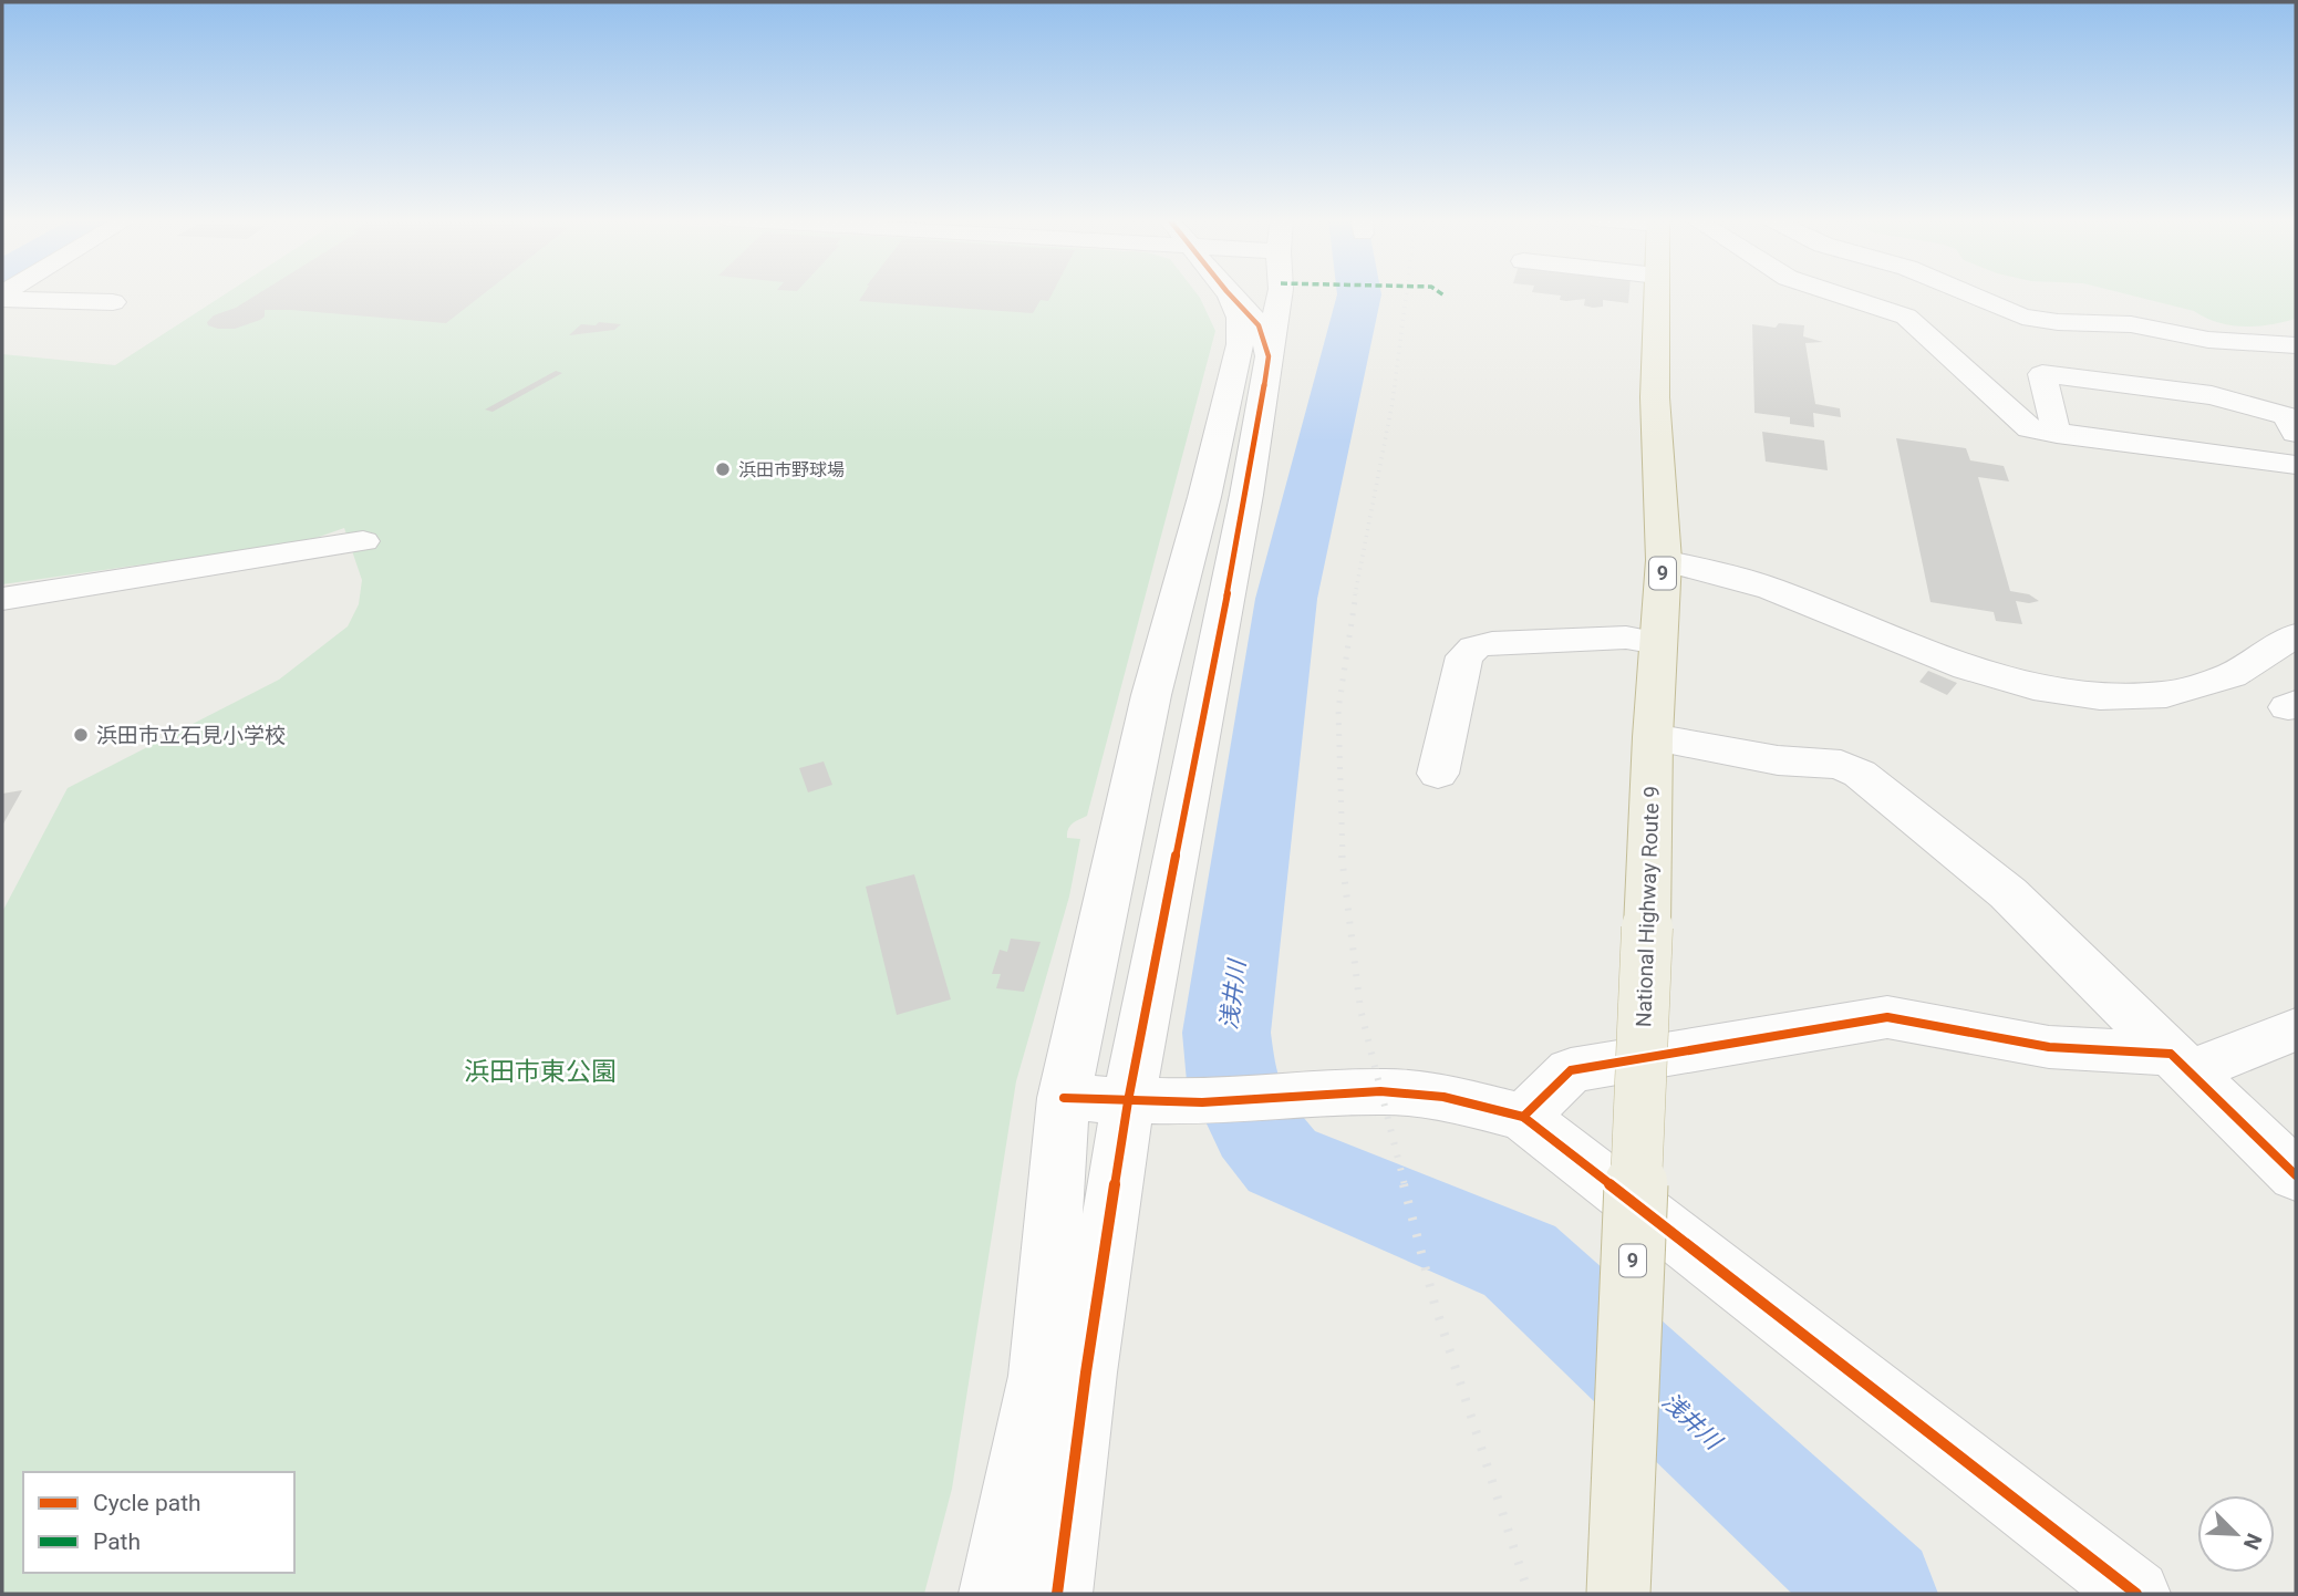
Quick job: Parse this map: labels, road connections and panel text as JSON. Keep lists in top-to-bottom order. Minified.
{"streets":{"highway":["9","National Highway Route 9"]},"water":["浅井川"],"parks":["浜田市東公園"],"places":["浜田市野球場","浜田市立石見小学校"],"legend":["Cycle path","Path"],"north":"bottom right"}
